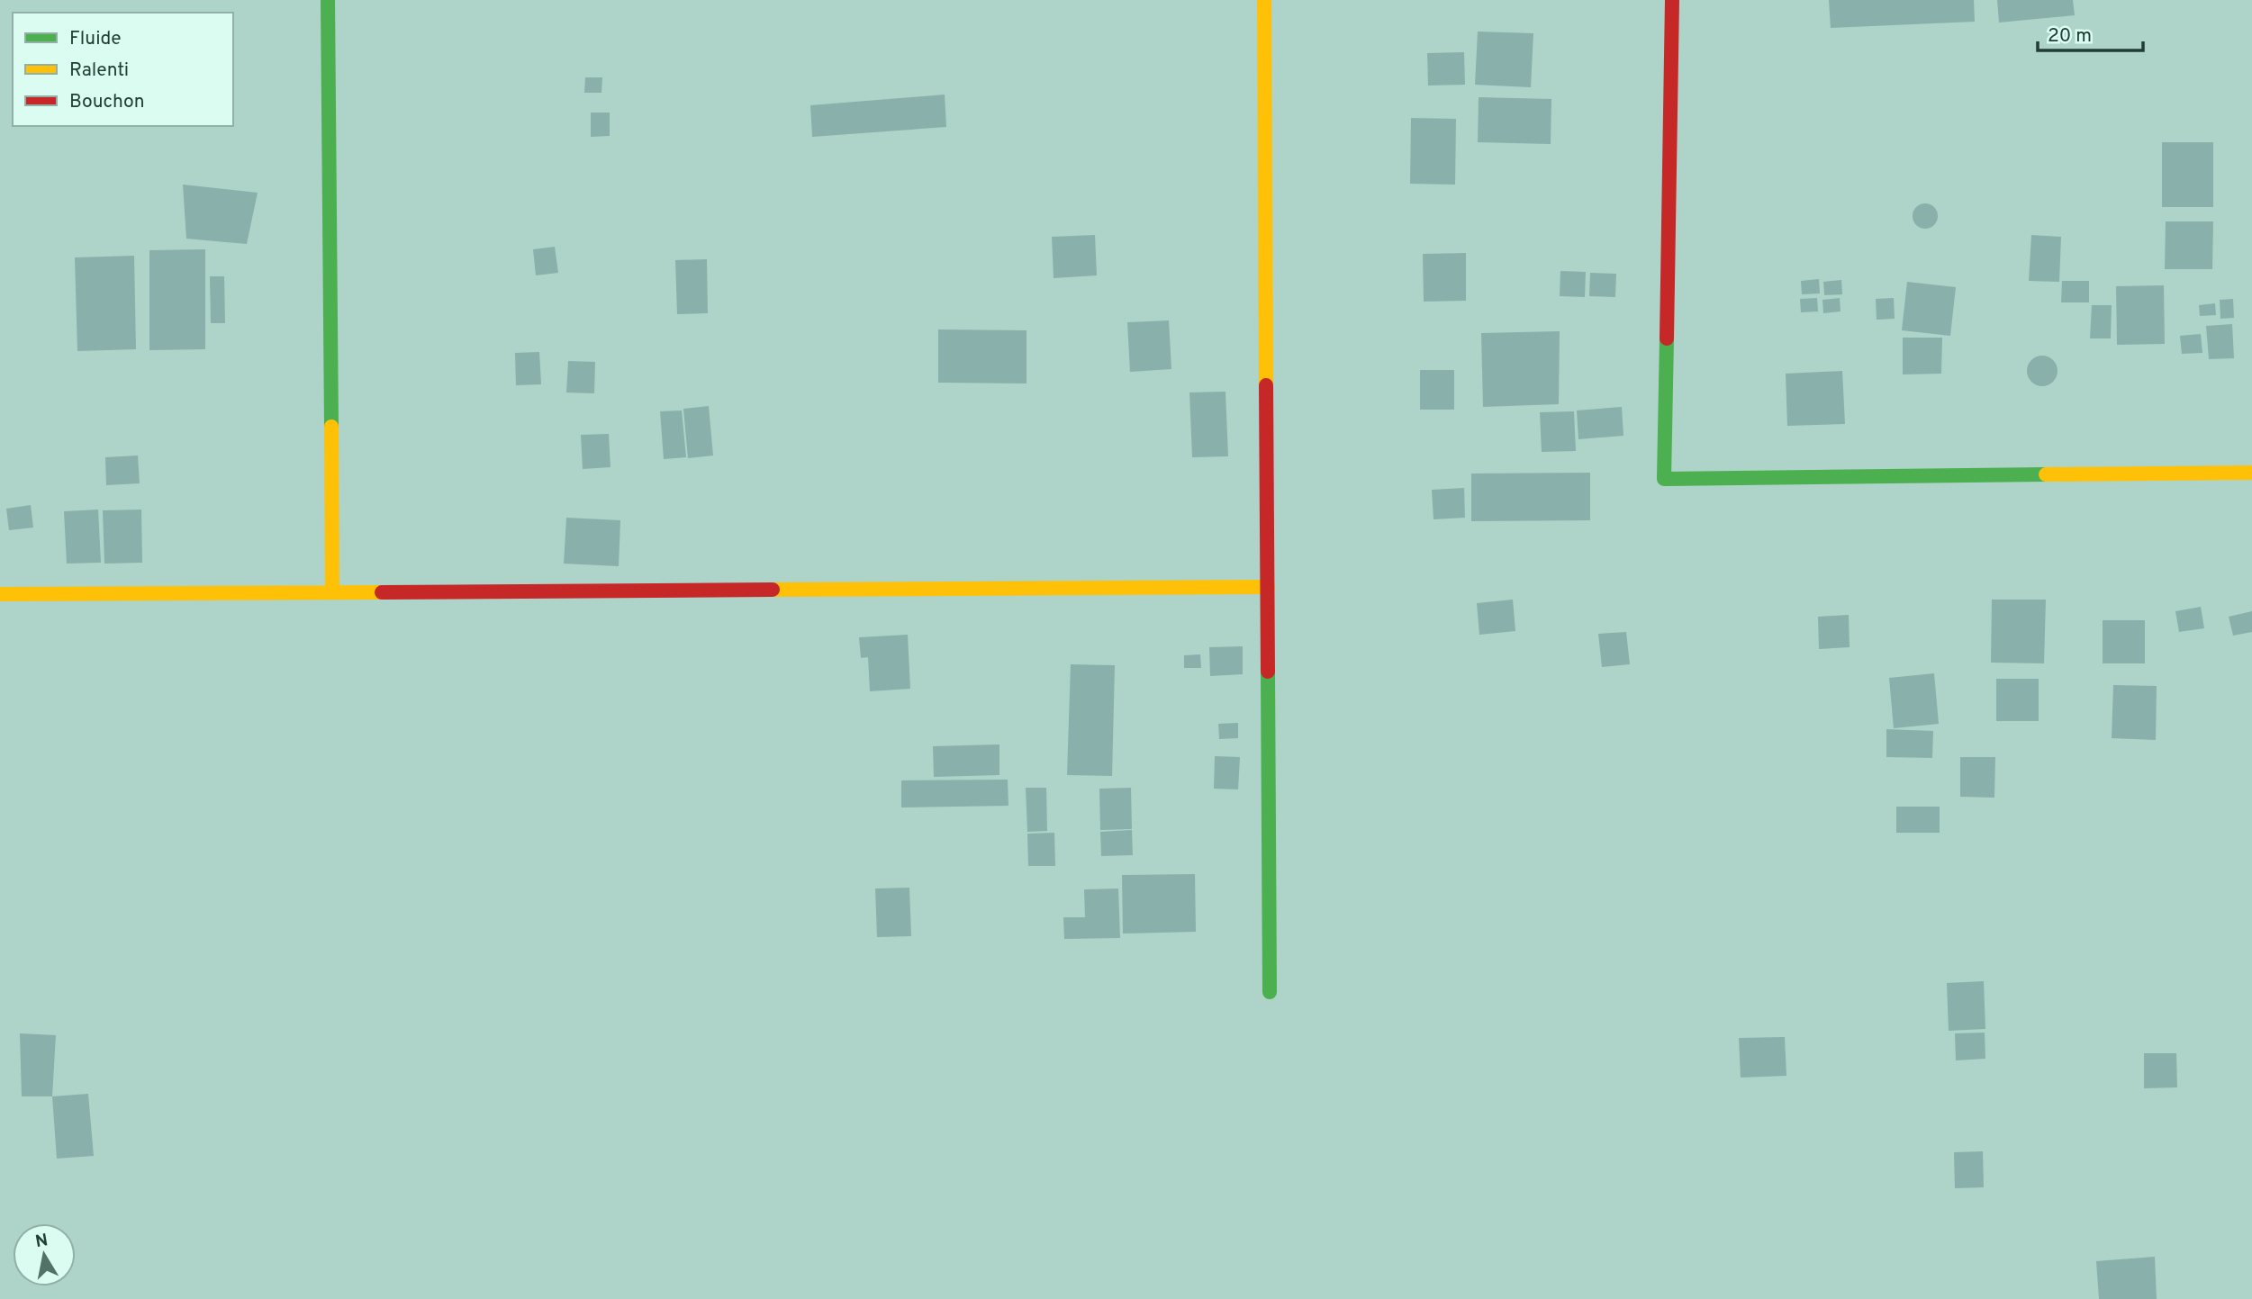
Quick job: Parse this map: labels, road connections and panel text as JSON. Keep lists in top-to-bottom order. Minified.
{"legend":["Fluide","Ralenti","Bouchon"],"scale_bar":"20 m","north":"top"}
